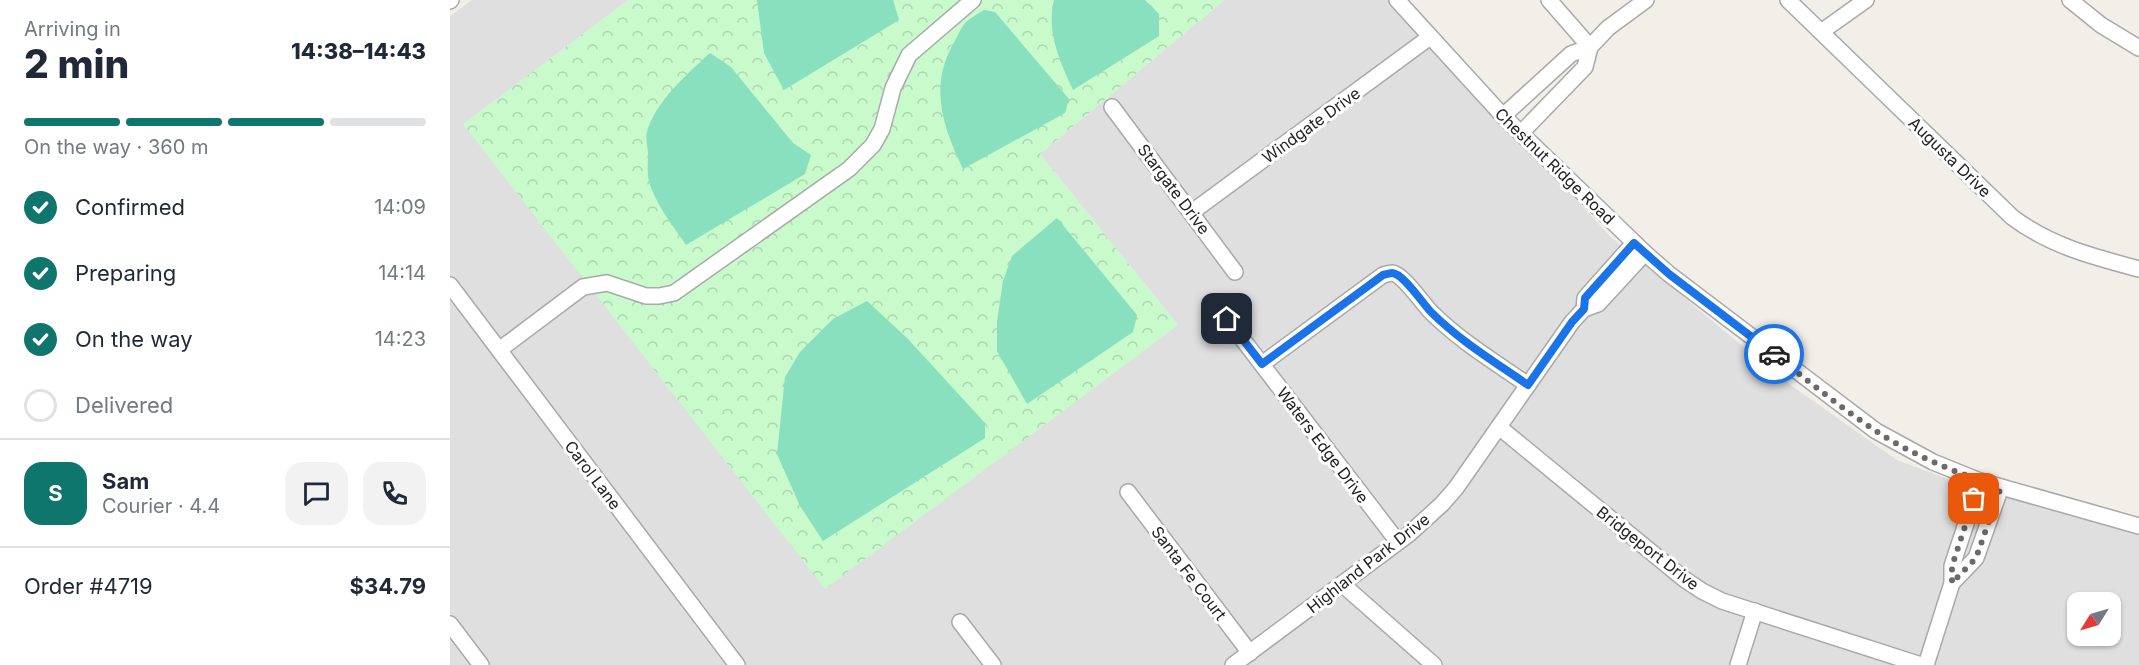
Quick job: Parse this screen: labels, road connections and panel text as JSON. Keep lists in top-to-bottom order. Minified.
{"streets":{"street":["Windgate Drive","Augusta Drive","Chestnut Ridge Road","Stargate Drive","Waters Edge Drive","Carol Lane","Bridgeport Drive","Highland Park Drive","Santa Fe Court"]},"crossings":[["Windgate Drive","Chestnut Ridge Road"],["Windgate Drive","Stargate Drive"],["Chestnut Ridge Road","Highland Park Drive"],["Waters Edge Drive","Highland Park Drive"],["Bridgeport Drive","Highland Park Drive"],["Highland Park Drive","Santa Fe Court"]],"north":"bottom left","page":{"heading":["2 min","Arriving in","14:38–14:43"],"panel":["Sam","Courier · 4.4","Order #4719","$34.79"],"bar":"On the way · 360 m","list":[["Confirmed","14:09"],["Preparing","14:14"],["On the way","14:23"],"Delivered"],"round":"S"}}
